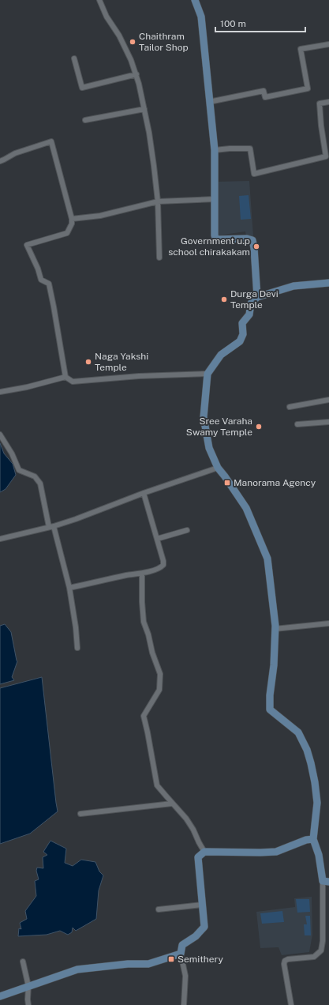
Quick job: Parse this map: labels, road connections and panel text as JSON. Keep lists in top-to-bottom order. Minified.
{"places":{"other":["Chaithram Tailor Shop","Government u.p school chirakakam","Durga Devi Temple","Naga Yakshi Temple","Sree Varaha Swamy Temple"],"transit":["Manorama Agency","Semithery"]},"scale_bar":"100 m"}
